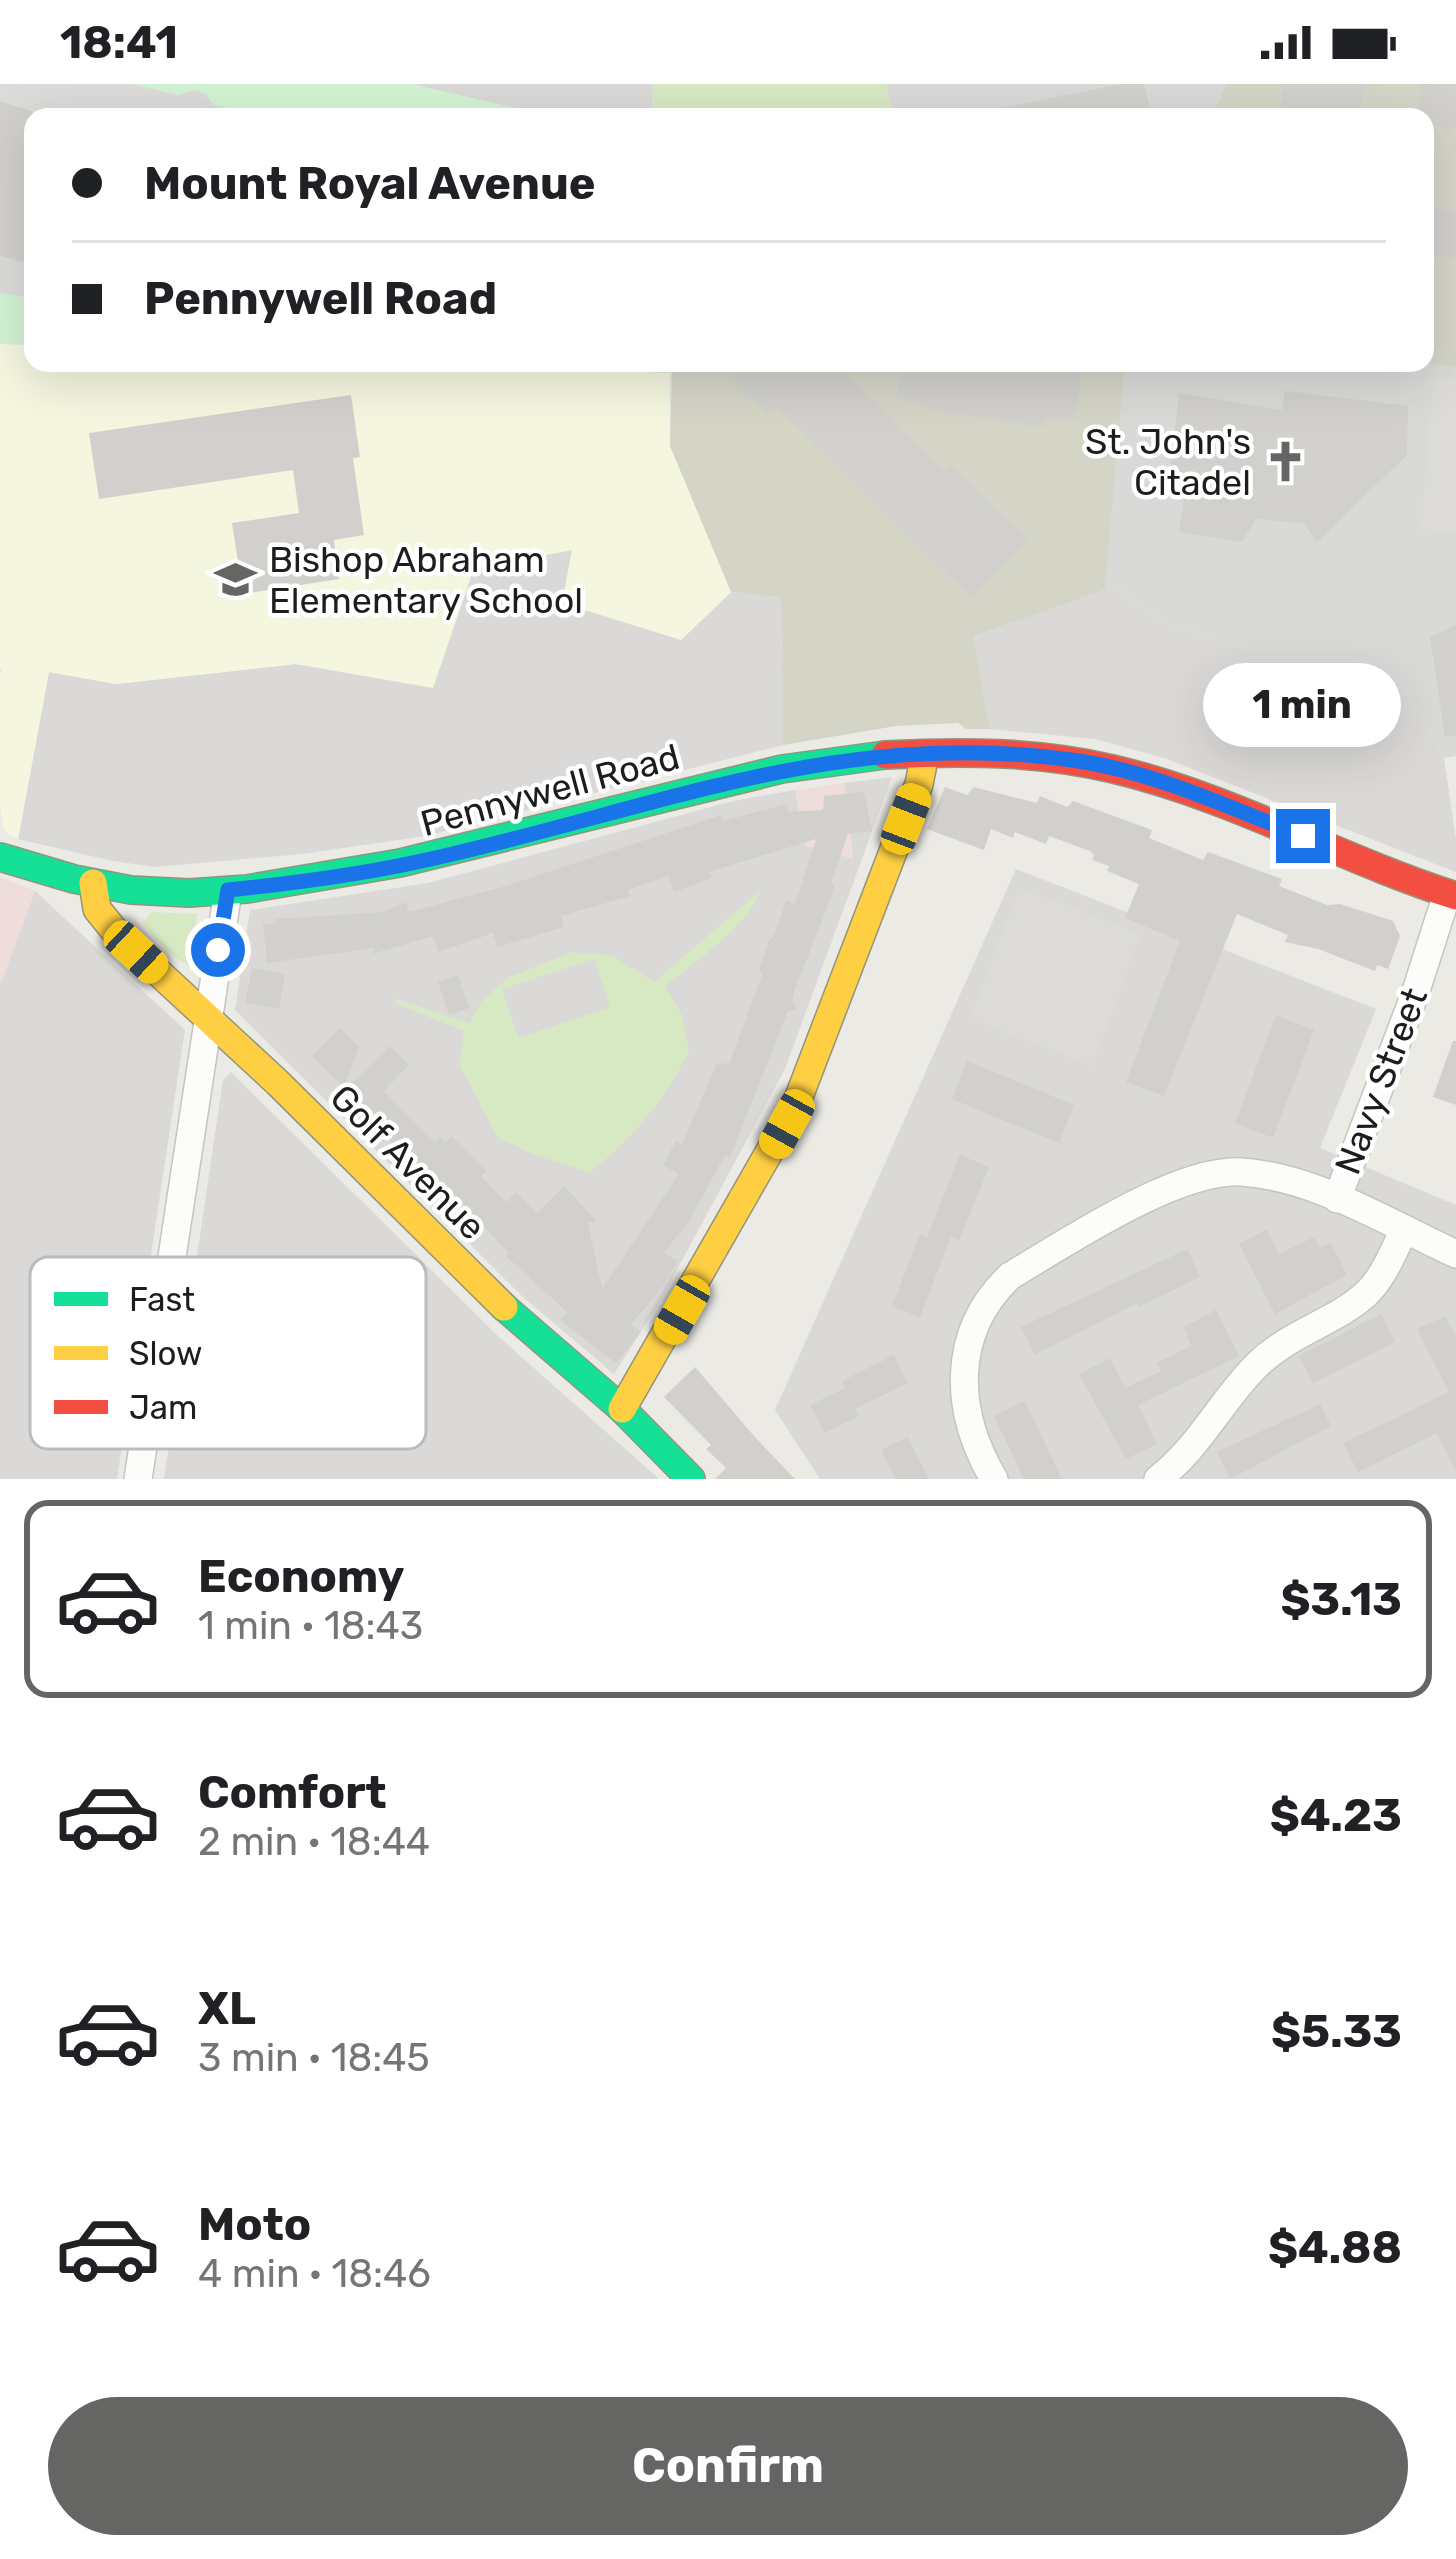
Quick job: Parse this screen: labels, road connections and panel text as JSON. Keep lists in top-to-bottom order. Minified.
{"streets":{"street":["Pennywell Road","Navy Street","Golf Avenue"]},"crossings":[["Pennywell Road","Navy Street"],["Pennywell Road","Golf Avenue"]],"places":{"church":["St. John's Citadel"],"school or university":["Bishop Abraham Elementary School"]},"legend":["Fast","Slow","Jam"],"page":{"status":"18:41","banner":["Mount Royal Avenue","Pennywell Road"],"bubble":"1 min","list":[{"name":"Economy","note":"1 min · 18:43","value":"$3.13"},{"name":"Comfort","note":"2 min · 18:44","value":"$4.23"},{"name":"XL","note":"3 min · 18:45","value":"$5.33"},{"name":"Moto","note":"4 min · 18:46","value":"$4.88"}],"buttons":"Confirm"}}
